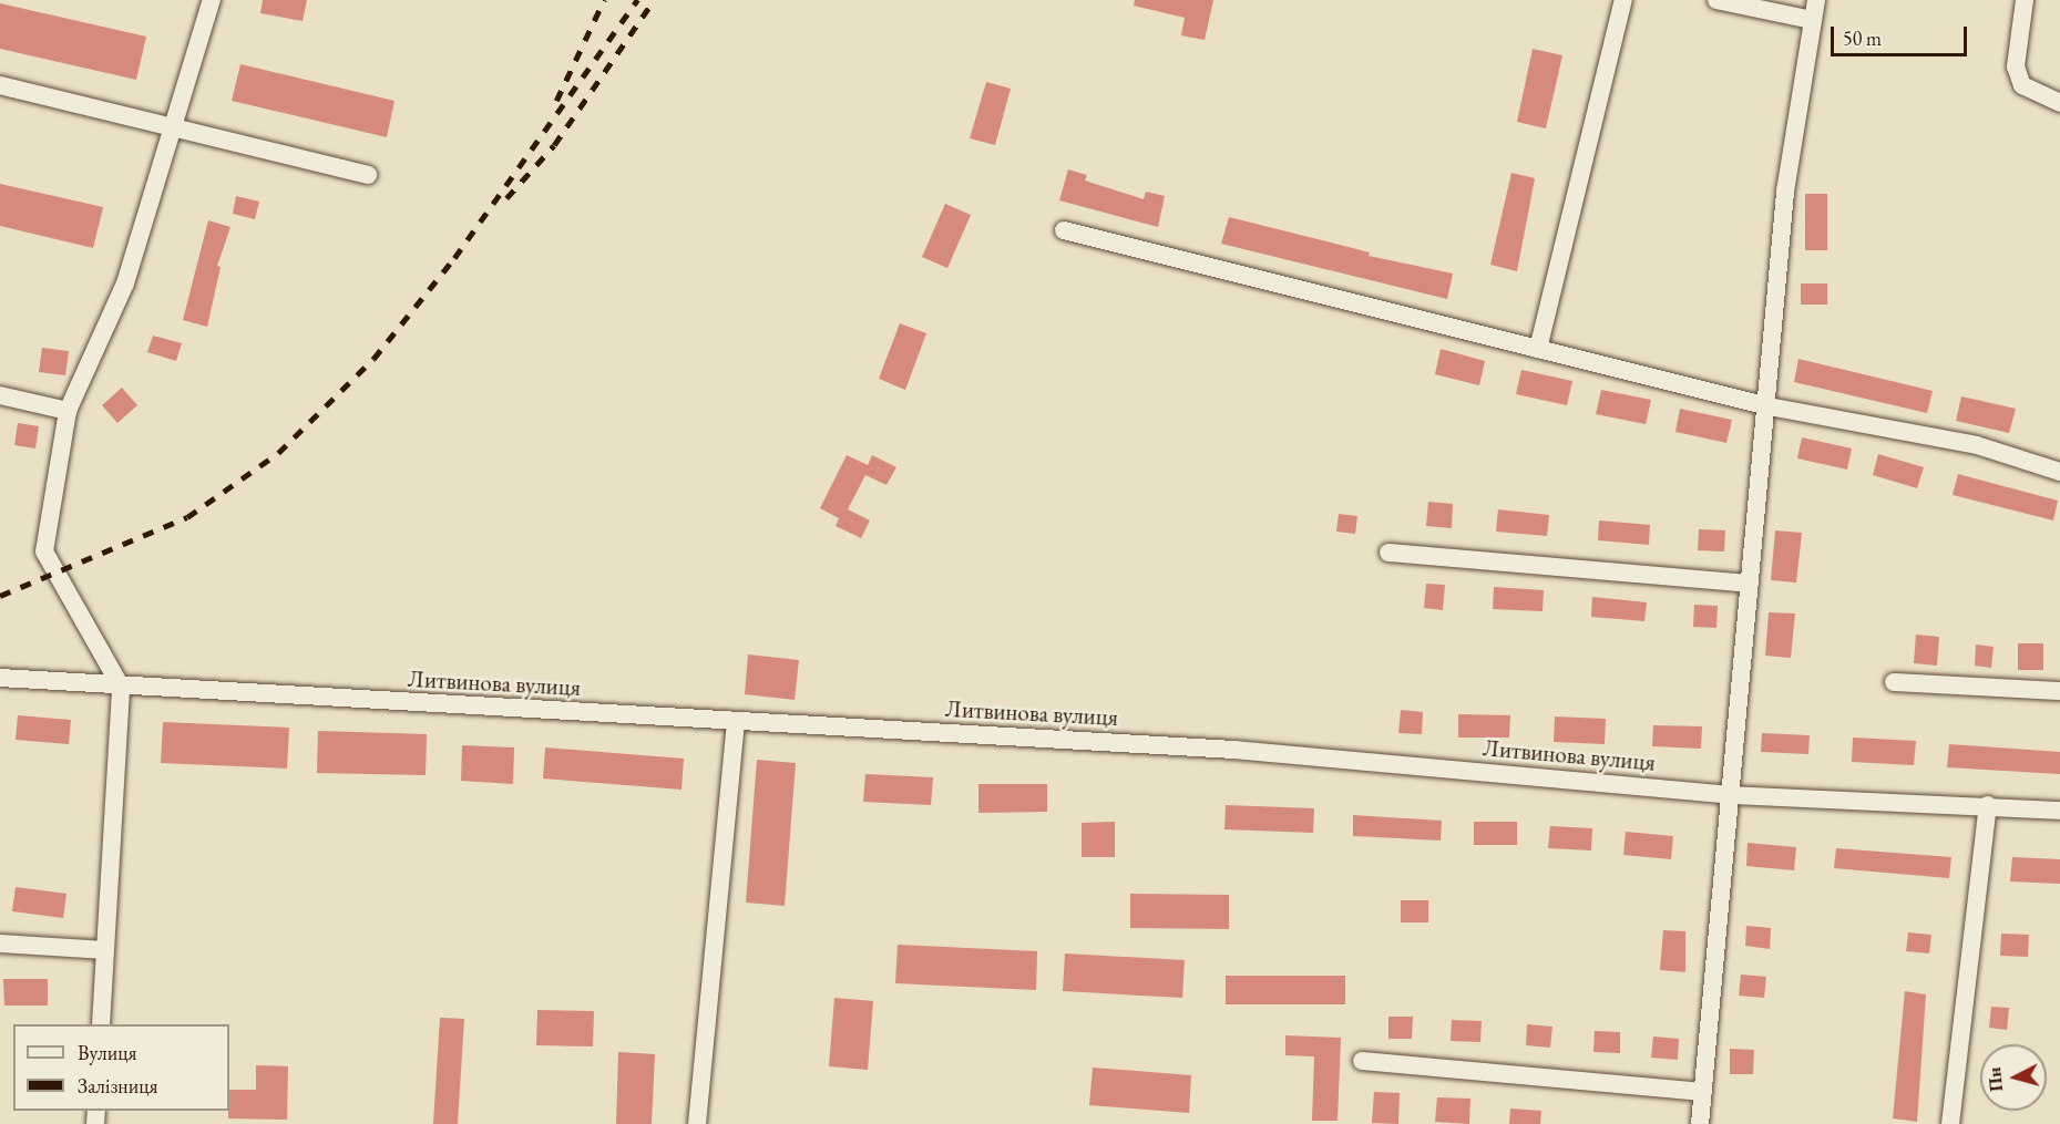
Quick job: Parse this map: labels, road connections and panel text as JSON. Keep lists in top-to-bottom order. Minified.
{"streets":{"street":["Литвинова вулиця"]},"legend":["Вулиця","Залізниця"],"scale_bar":"50 m","north":"left"}
